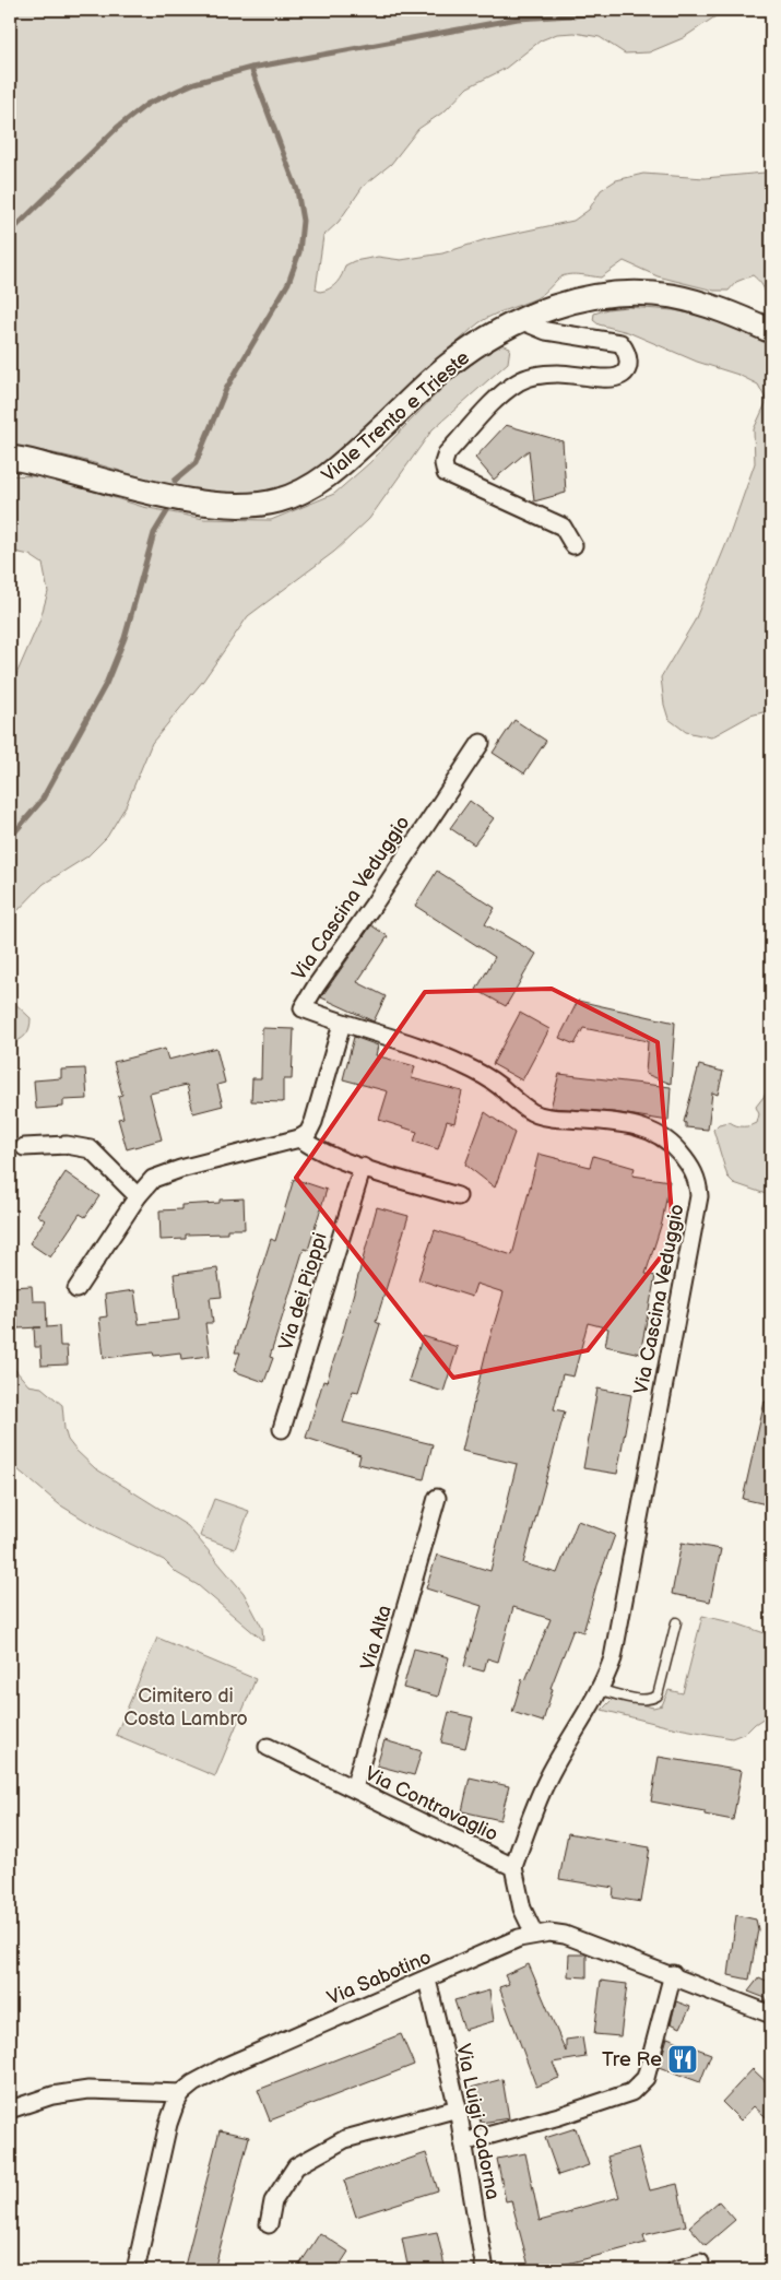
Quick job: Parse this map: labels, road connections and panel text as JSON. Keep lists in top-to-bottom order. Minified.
{"streets":{"main road":["Viale Trento e Trieste"],"street":["Via Cascina Veduggio","Via dei Pioppi","Via Alta","Via Contravaglio","Via Sabotino","Via Luigi Cadorna"]},"crossings":[["Via Cascina Veduggio","Via Contravaglio"],["Via Alta","Via Contravaglio"],["Via Sabotino","Via Luigi Cadorna"]],"parks":["Cimitero di Costa Lambro"],"places":{"restaurant":["Tre Re"]}}
